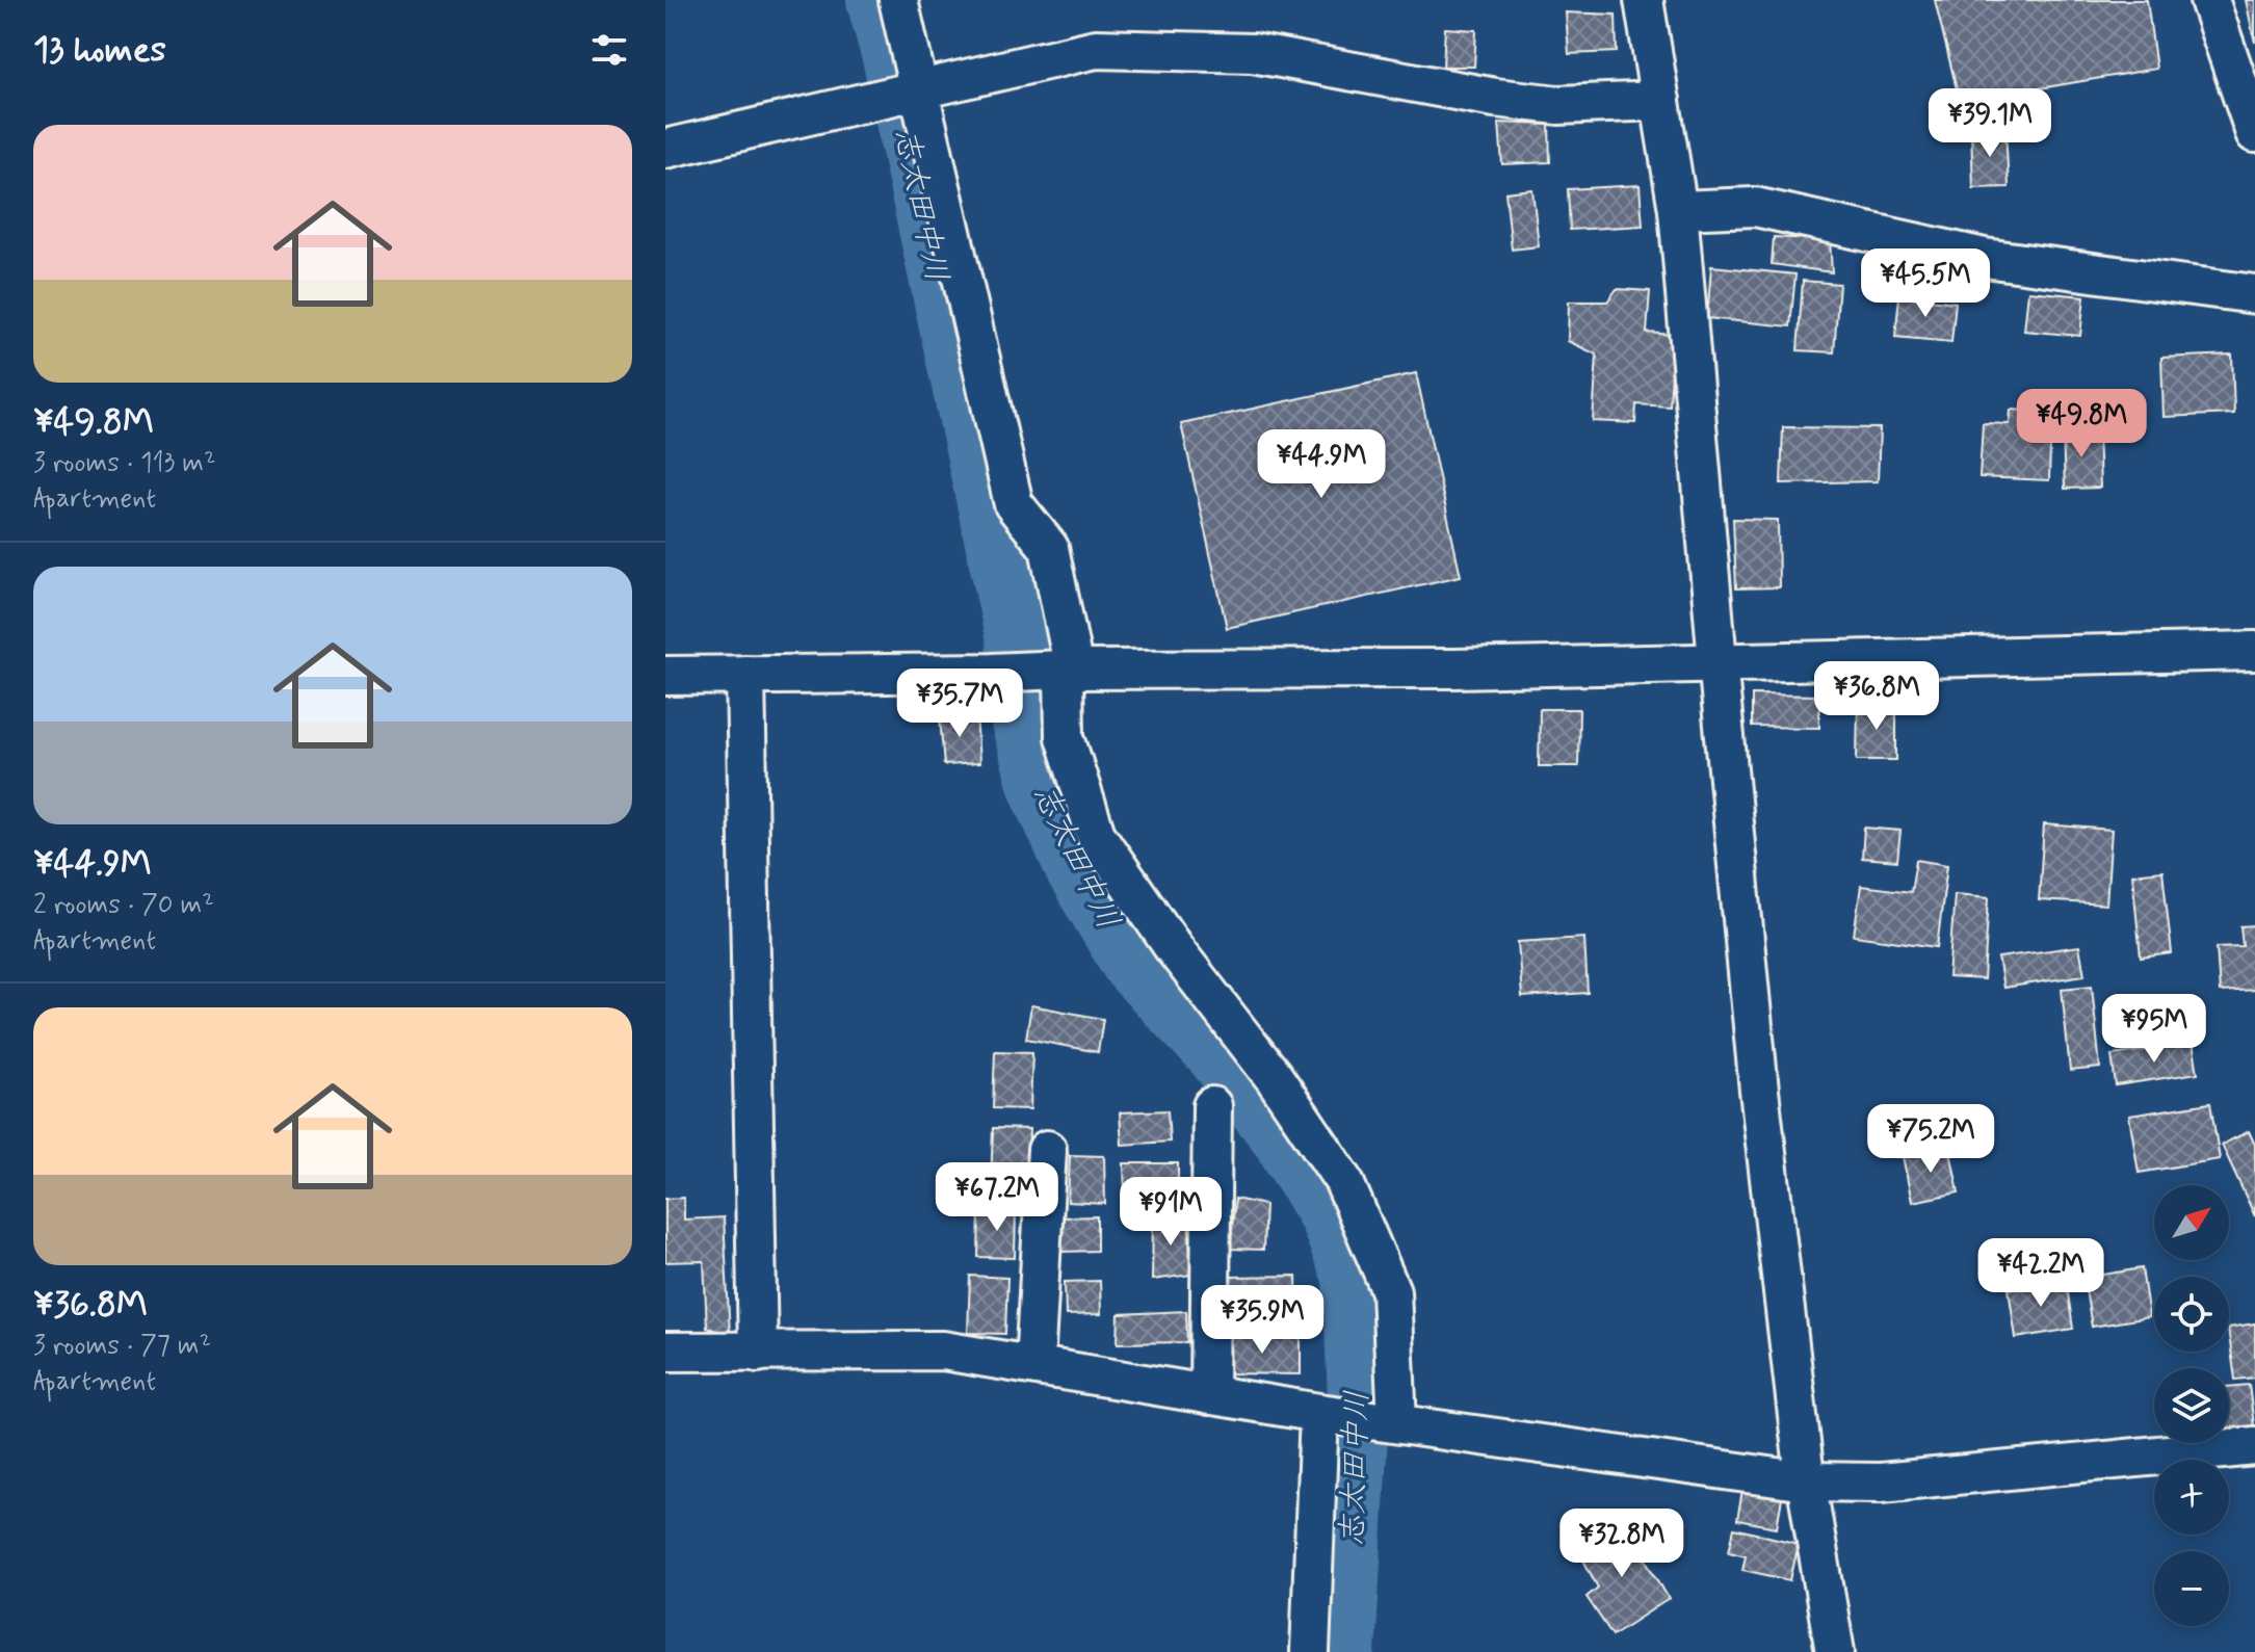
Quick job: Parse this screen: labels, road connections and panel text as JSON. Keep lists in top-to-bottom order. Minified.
{"water":["志太田中川"],"north":"top right","page":{"heading":"13 homes","price":["¥39.1M","¥45.5M","¥49.8M","¥44.9M","¥36.8M","¥35.7M","¥95M","¥75.2M","¥67.2M","¥91M","¥42.2M","¥35.9M","¥32.8M"],"list":[{"name":"¥49.8M","note":"3 rooms · 113 m² · Apartment"},{"name":"¥44.9M","note":"2 rooms · 70 m² · Apartment"},{"name":"¥36.8M","note":"3 rooms · 77 m² · Apartment"}],"map_buttons":["+","−"]}}
